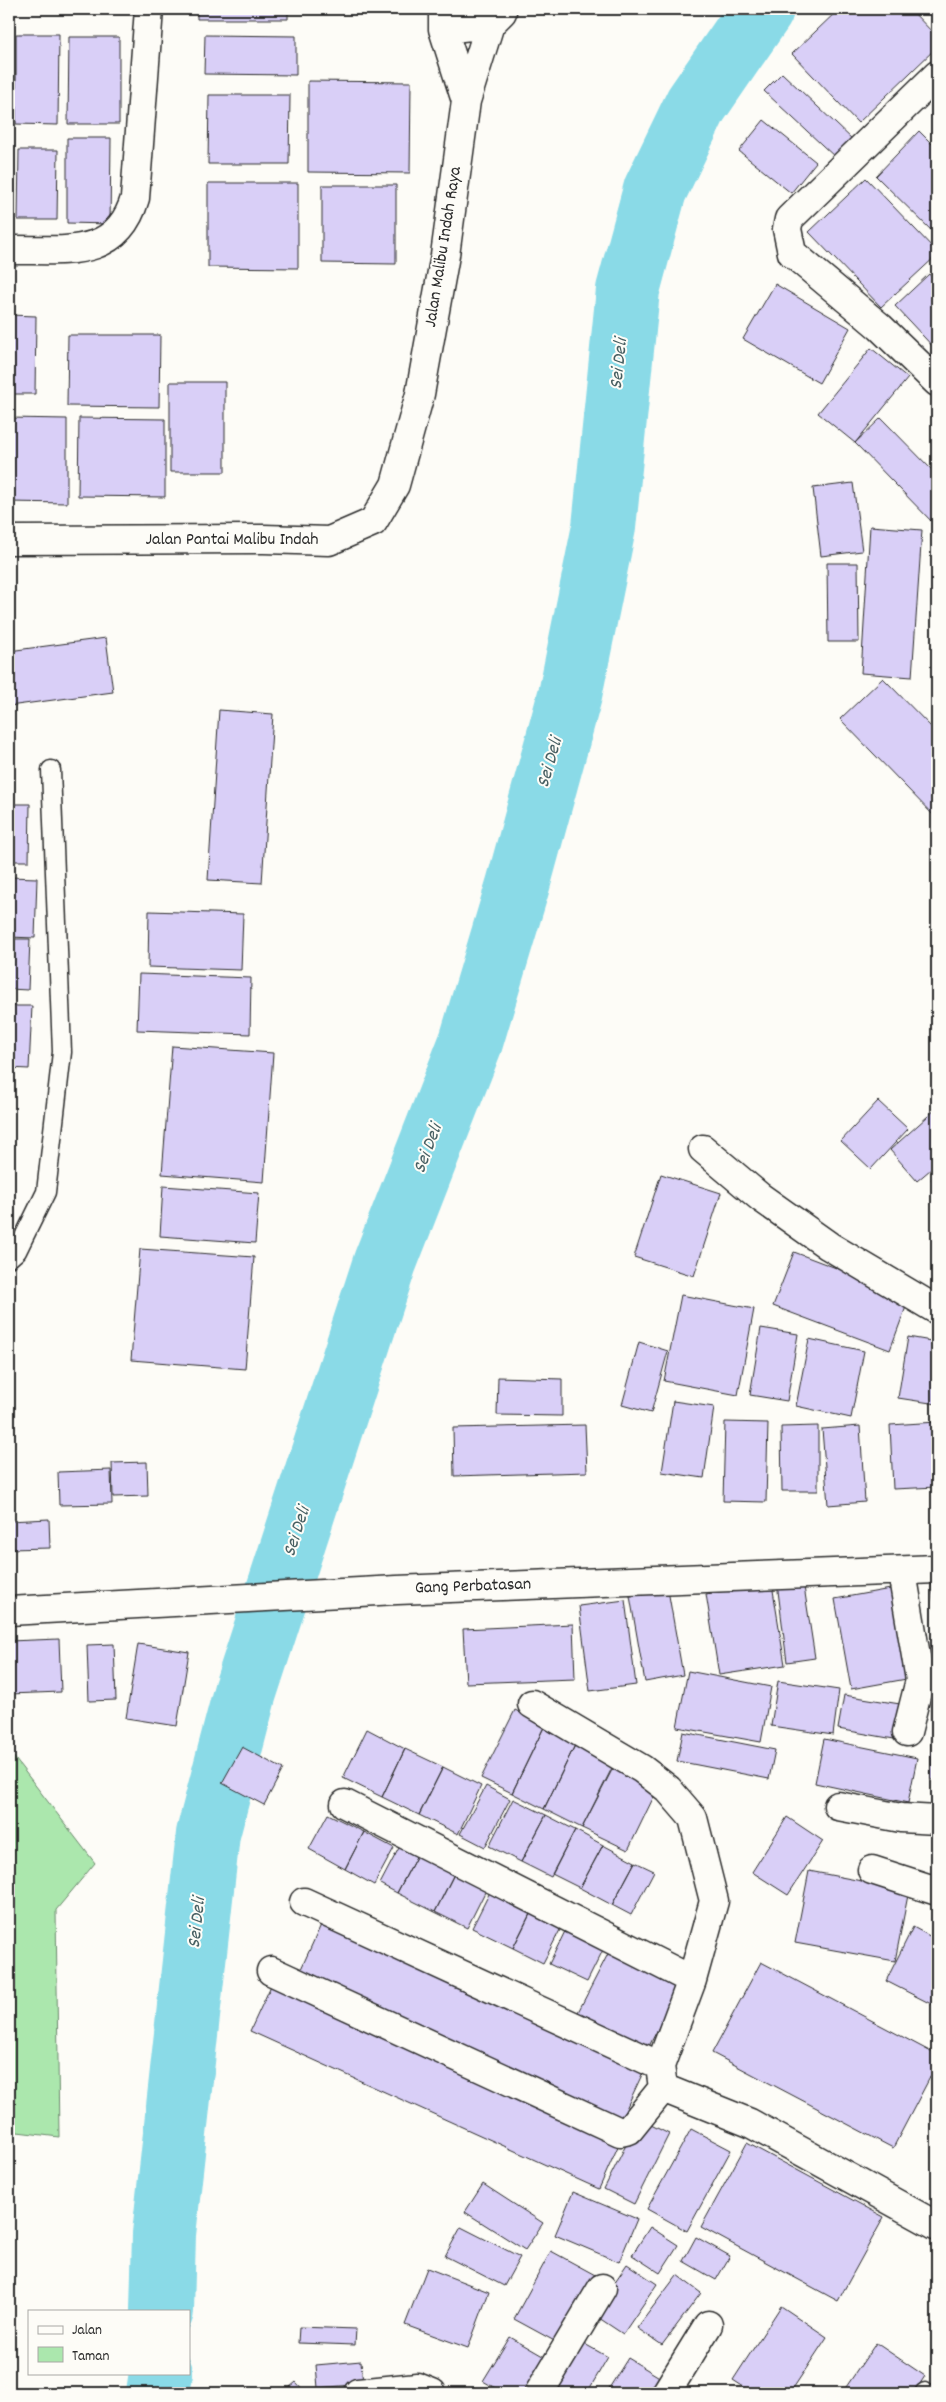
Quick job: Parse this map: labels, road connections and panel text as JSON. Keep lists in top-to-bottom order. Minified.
{"streets":{"street":["Jalan Malibu Indah Raya","Jalan Pantai Malibu Indah","Gang Perbatasan"]},"crossings":[["Jalan Malibu Indah Raya","Jalan Pantai Malibu Indah"]],"water":["Sei Deli"],"legend":["Jalan","Taman"]}
